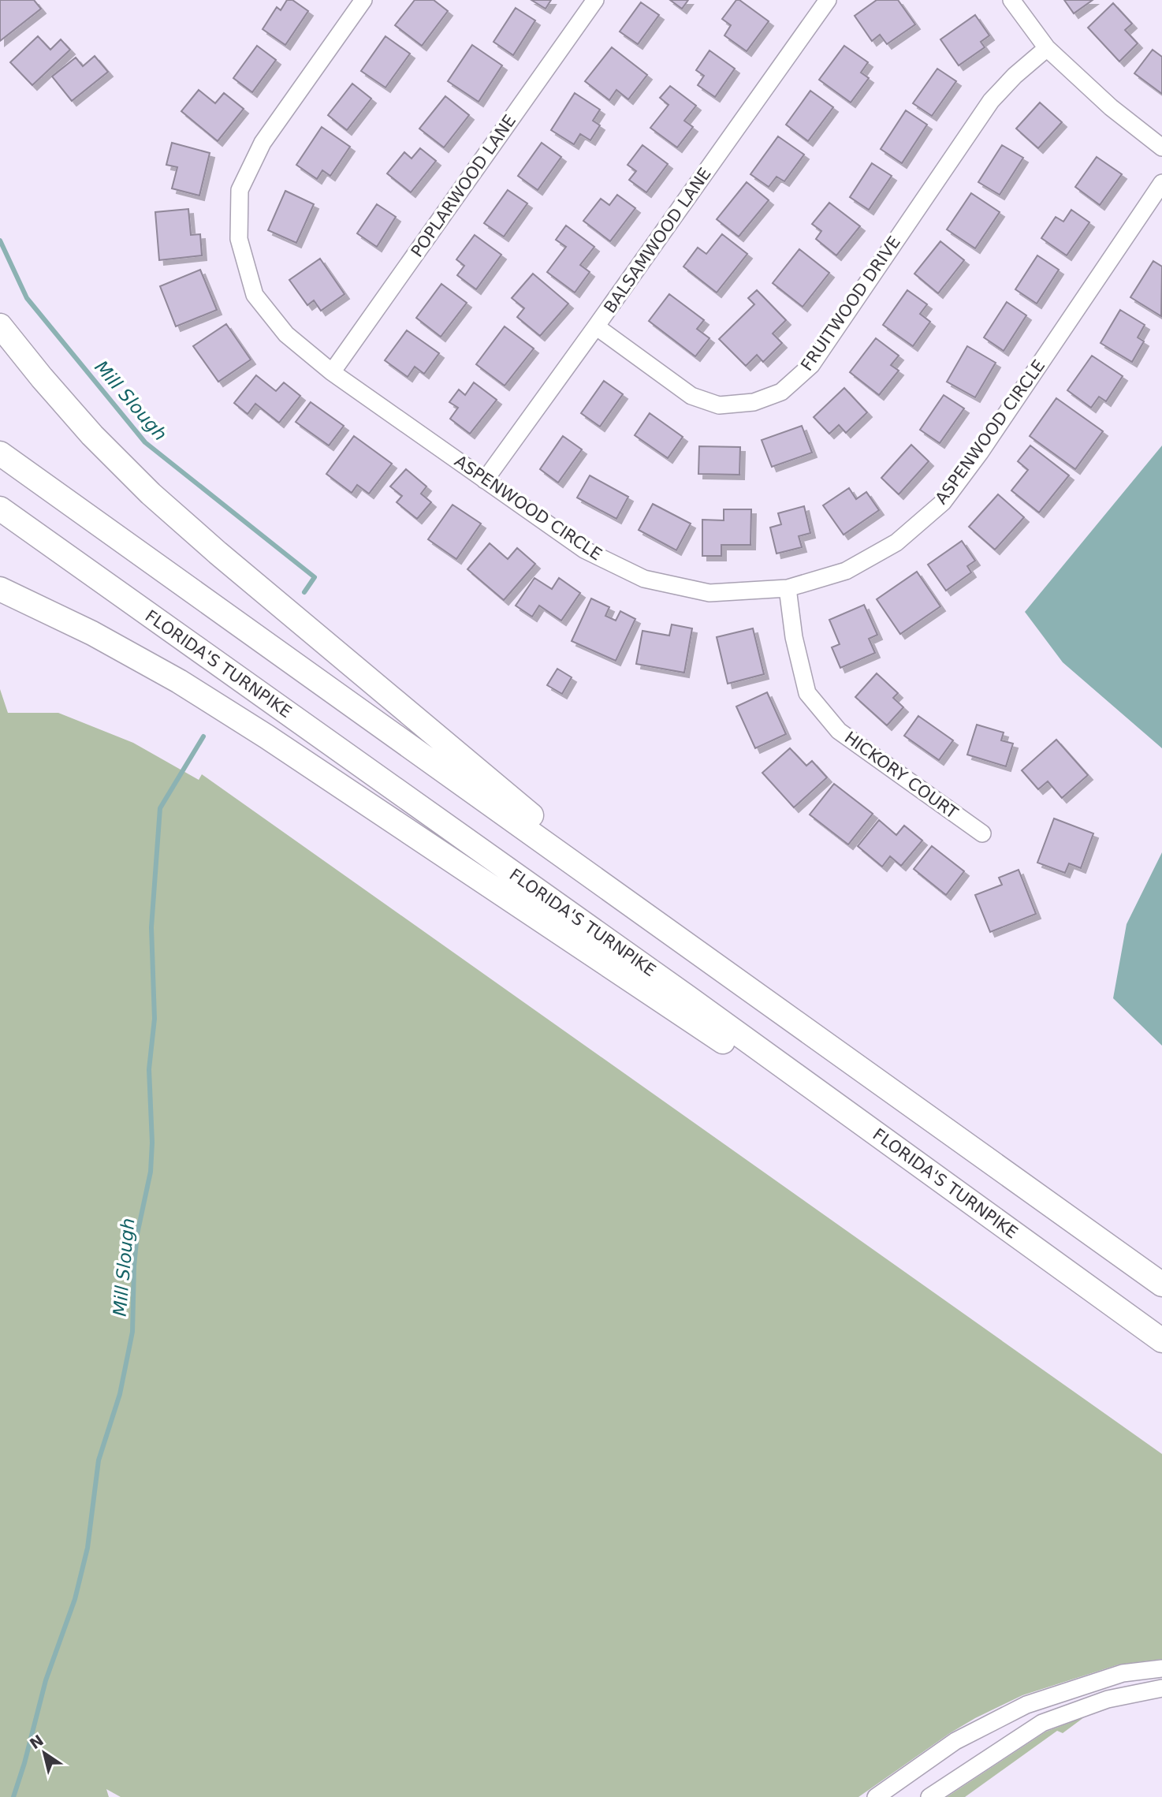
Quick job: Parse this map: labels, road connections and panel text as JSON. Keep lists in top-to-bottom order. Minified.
{"streets":{"highway":["FLORIDA'S TURNPIKE"],"street":["POPLARWOOD LANE","BALSAMWOOD LANE","FRUITWOOD DRIVE","ASPENWOOD CIRCLE","HICKORY COURT"]},"crossings":[["POPLARWOOD LANE","ASPENWOOD CIRCLE"],["BALSAMWOOD LANE","FRUITWOOD DRIVE"],["BALSAMWOOD LANE","ASPENWOOD CIRCLE"],["ASPENWOOD CIRCLE","HICKORY COURT"]],"water":["Mill Slough"],"north":"top left"}
